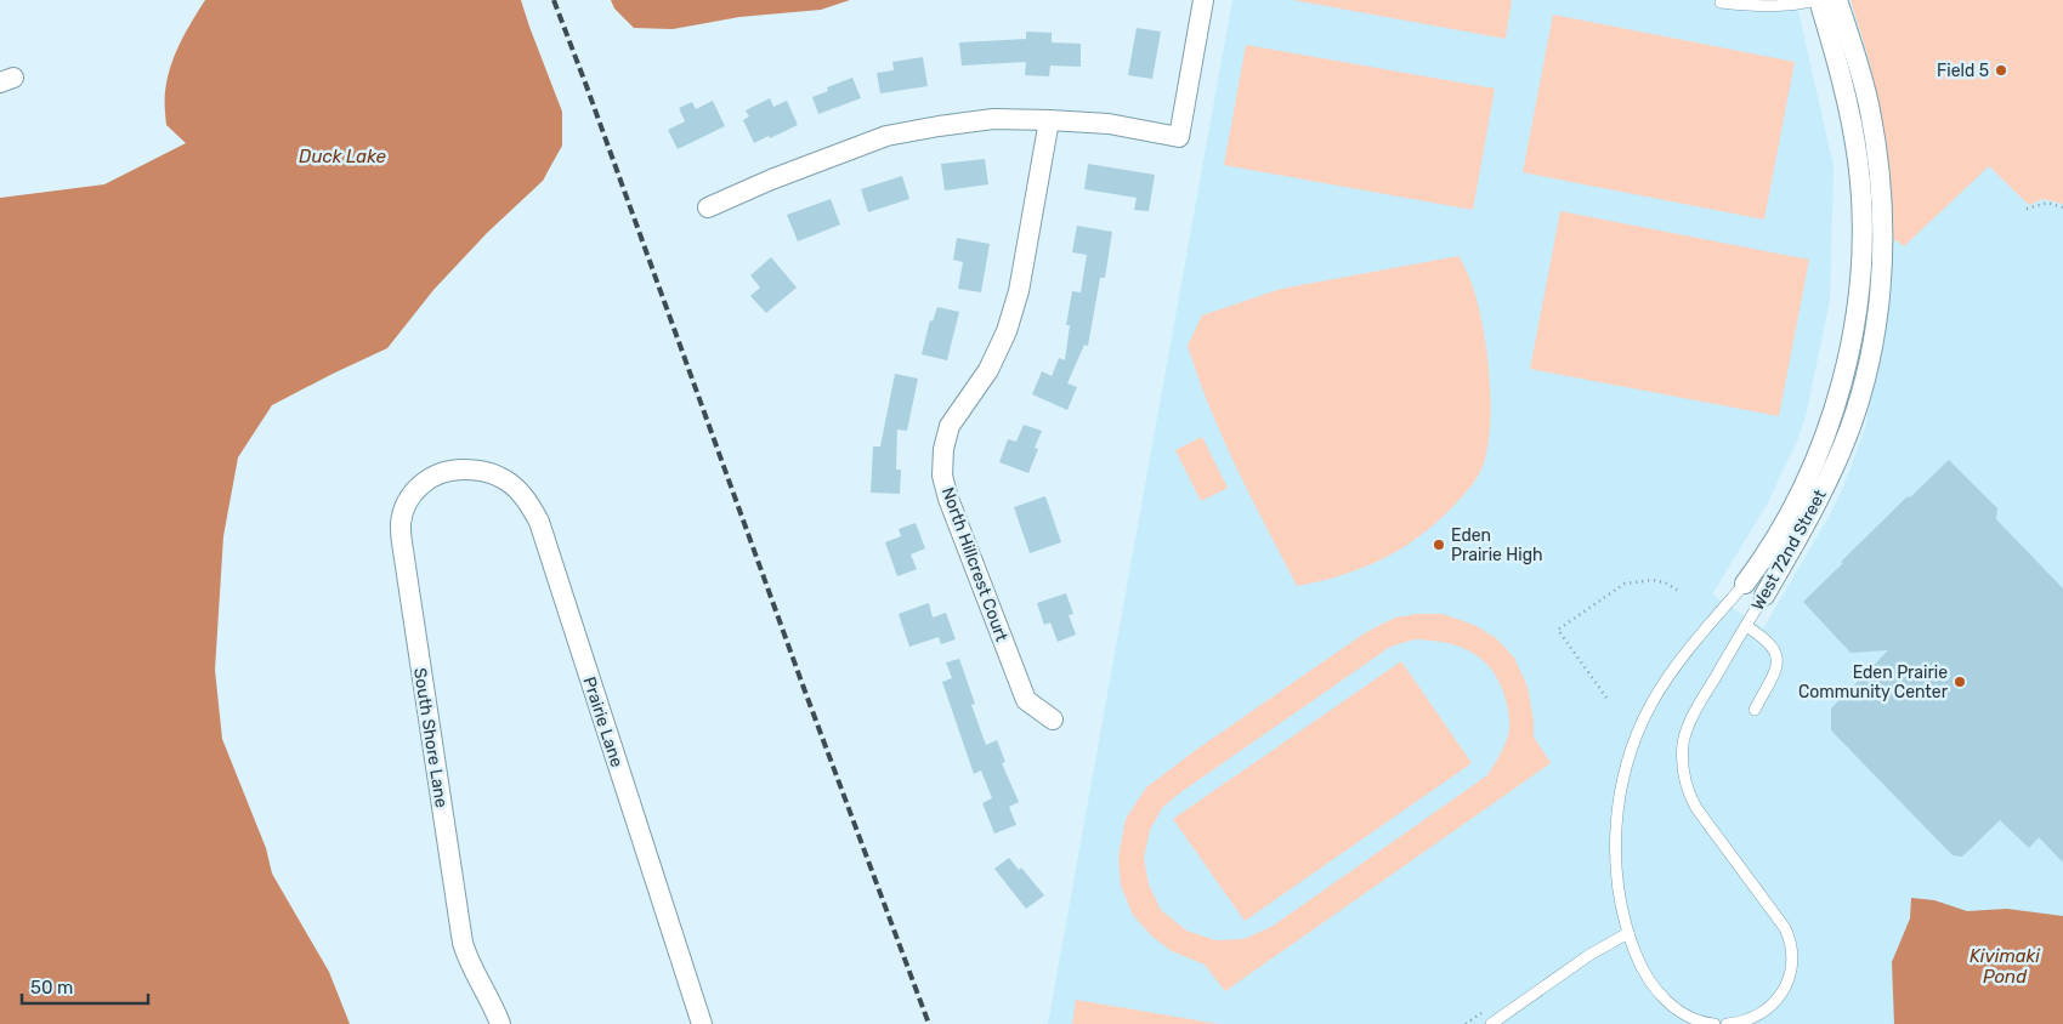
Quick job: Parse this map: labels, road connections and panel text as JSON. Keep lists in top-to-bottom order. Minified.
{"streets":{"street":["West 72nd Street","North Hillcrest Court","Prairie Lane","South Shore Lane"]},"crossings":[["Prairie Lane","South Shore Lane"]],"water":["Duck Lake","Kivimaki Pond"],"places":["Field 5","Eden Prairie High","Eden Prairie Community Center"],"scale_bar":"50 m"}
